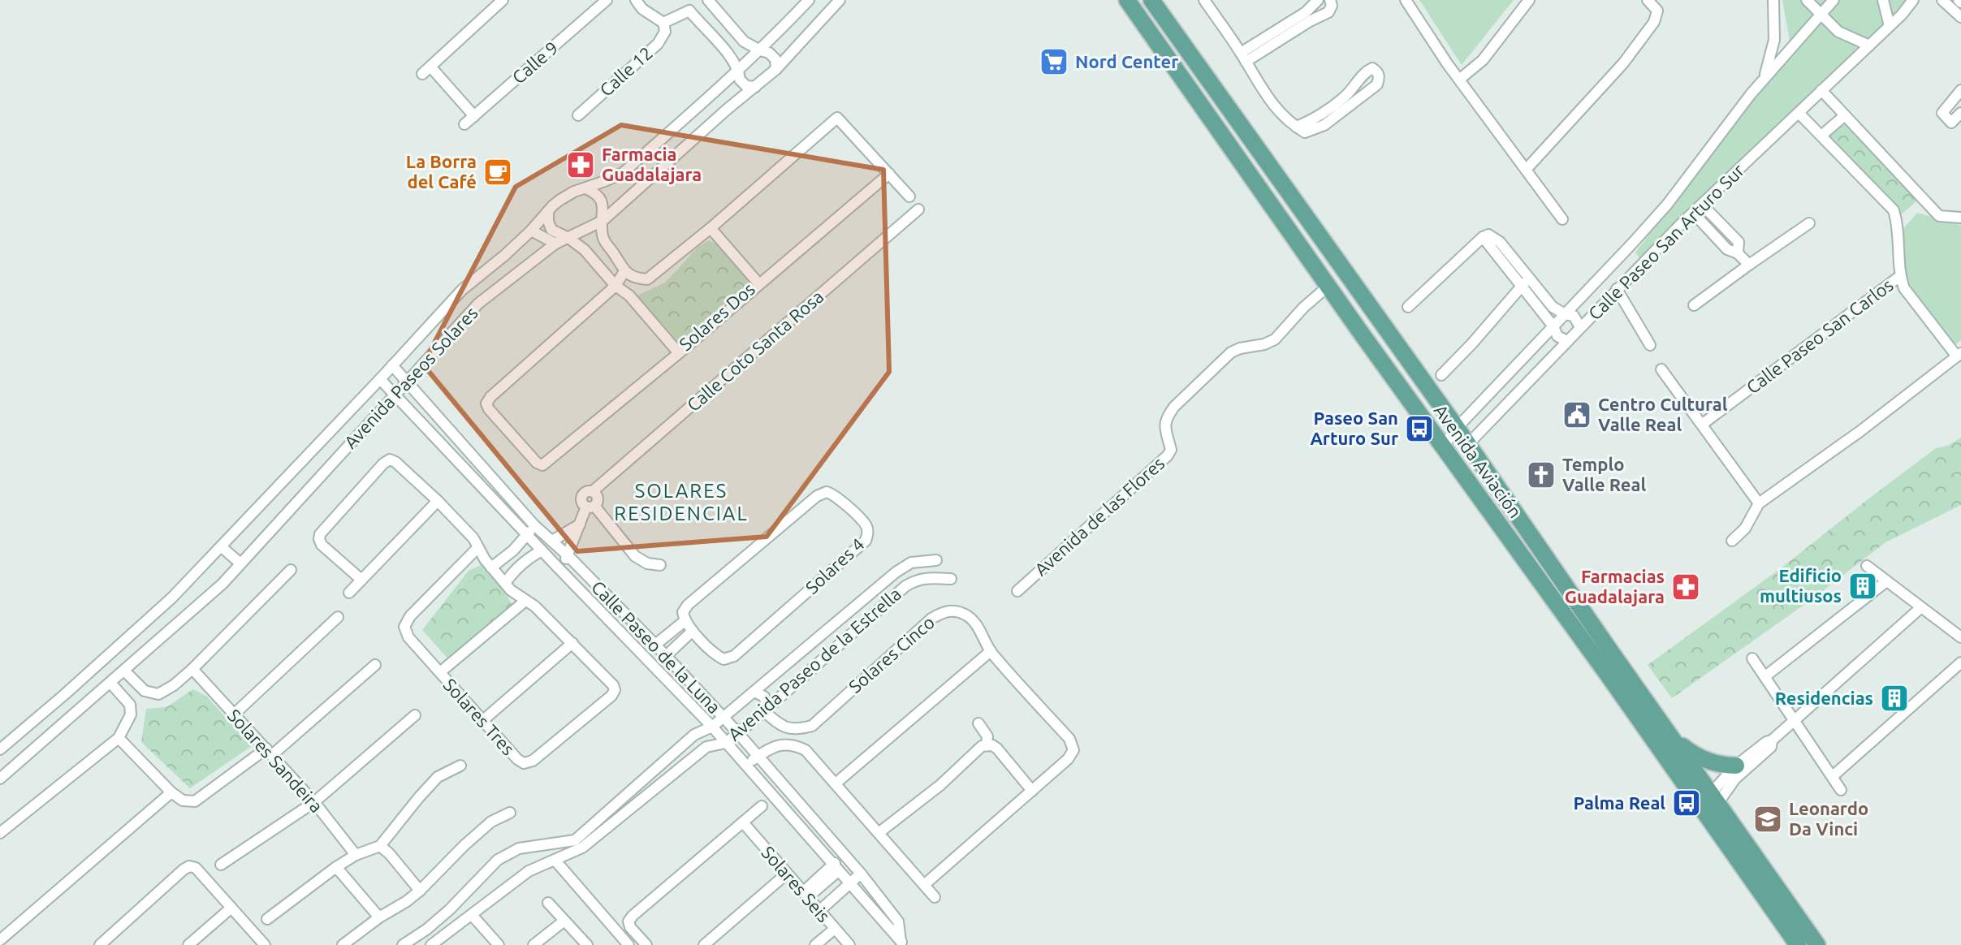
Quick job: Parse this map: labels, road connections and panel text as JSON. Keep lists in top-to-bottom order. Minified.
{"streets":{"main road":["Avenida Aviación"],"street":["Calle 9","Calle 12","Calle Paseo San Arturo Sur","Solares Dos","Calle Paseo San Carlos","Calle Coto Santa Rosa","Avenida Paseos Solares","Avenida de las Flores","Solares 4","Calle Paseo de la Luna","Solares Cinco","Avenida Paseo de la Estrella","Solares Tres","Solares Sandeira","Solares Seis"]},"crossings":[["Calle Paseo San Arturo Sur","Calle Paseo San Carlos"],["Calle Paseo San Arturo Sur","Avenida Aviación"],["Solares Dos","Avenida Paseos Solares"],["Calle Coto Santa Rosa","Calle Paseo de la Luna"],["Avenida Paseos Solares","Calle Paseo de la Luna"],["Avenida Aviación","Avenida de las Flores"],["Solares 4","Calle Paseo de la Luna"],["Calle Paseo de la Luna","Avenida Paseo de la Estrella"]],"districts":["SOLARES RESIDENCIAL"],"places":{"supermarket":["Nord Center"],"pharmacy":["Farmacia Guadalajara","Farmacias Guadalajara"],"cafe":["La Borra del Café"],"public building":["Centro Cultural Valle Real"],"bus stop":["Paseo San Arturo Sur","Palma Real"],"church":["Templo Valle Real"],"building":["Edificio multiusos","Residencias"],"school or university":["Leonardo Da Vinci"]}}
